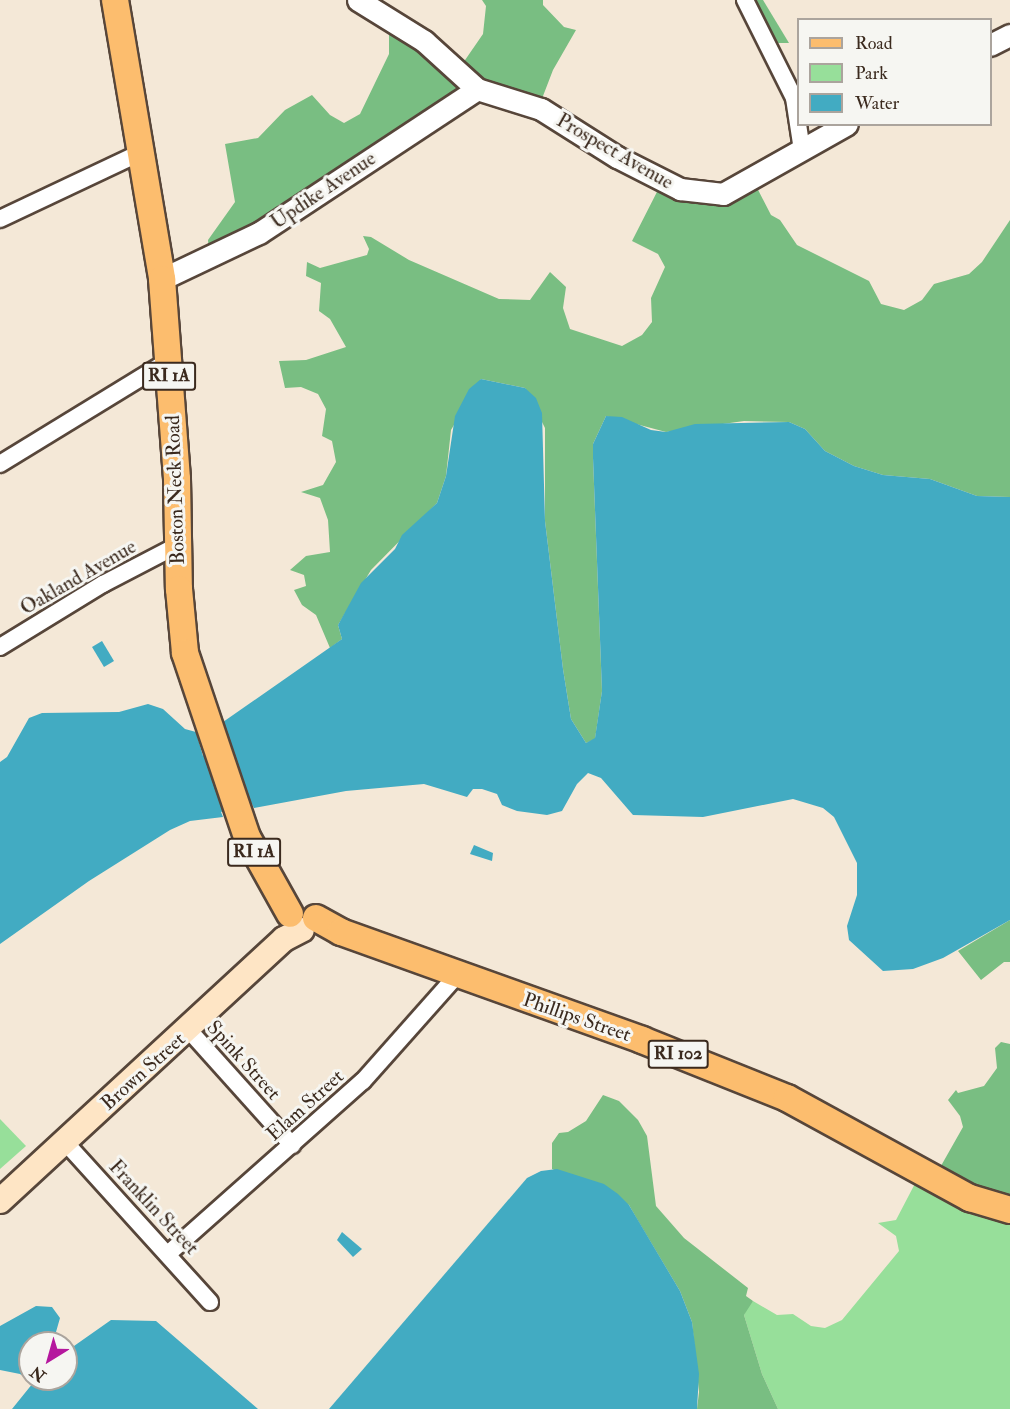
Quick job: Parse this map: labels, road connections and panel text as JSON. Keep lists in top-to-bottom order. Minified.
{"streets":{"main road":["RI 1A","Boston Neck Road","Phillips Street","RI 102","Brown Street"],"street":["Prospect Avenue","Updike Avenue","Oakland Avenue","Spink Street","Elam Street","Franklin Street"]},"crossings":[["Prospect Avenue","Updike Avenue"],["Updike Avenue","Boston Neck Road"],["Boston Neck Road","Oakland Avenue"],["Boston Neck Road","Phillips Street"],["Boston Neck Road","Brown Street"],["Phillips Street","Brown Street"],["Phillips Street","Elam Street"],["Spink Street","Brown Street"],["Spink Street","Elam Street"],["Brown Street","Franklin Street"],["Elam Street","Franklin Street"]],"legend":["Road","Park","Water"],"north":"bottom left"}
